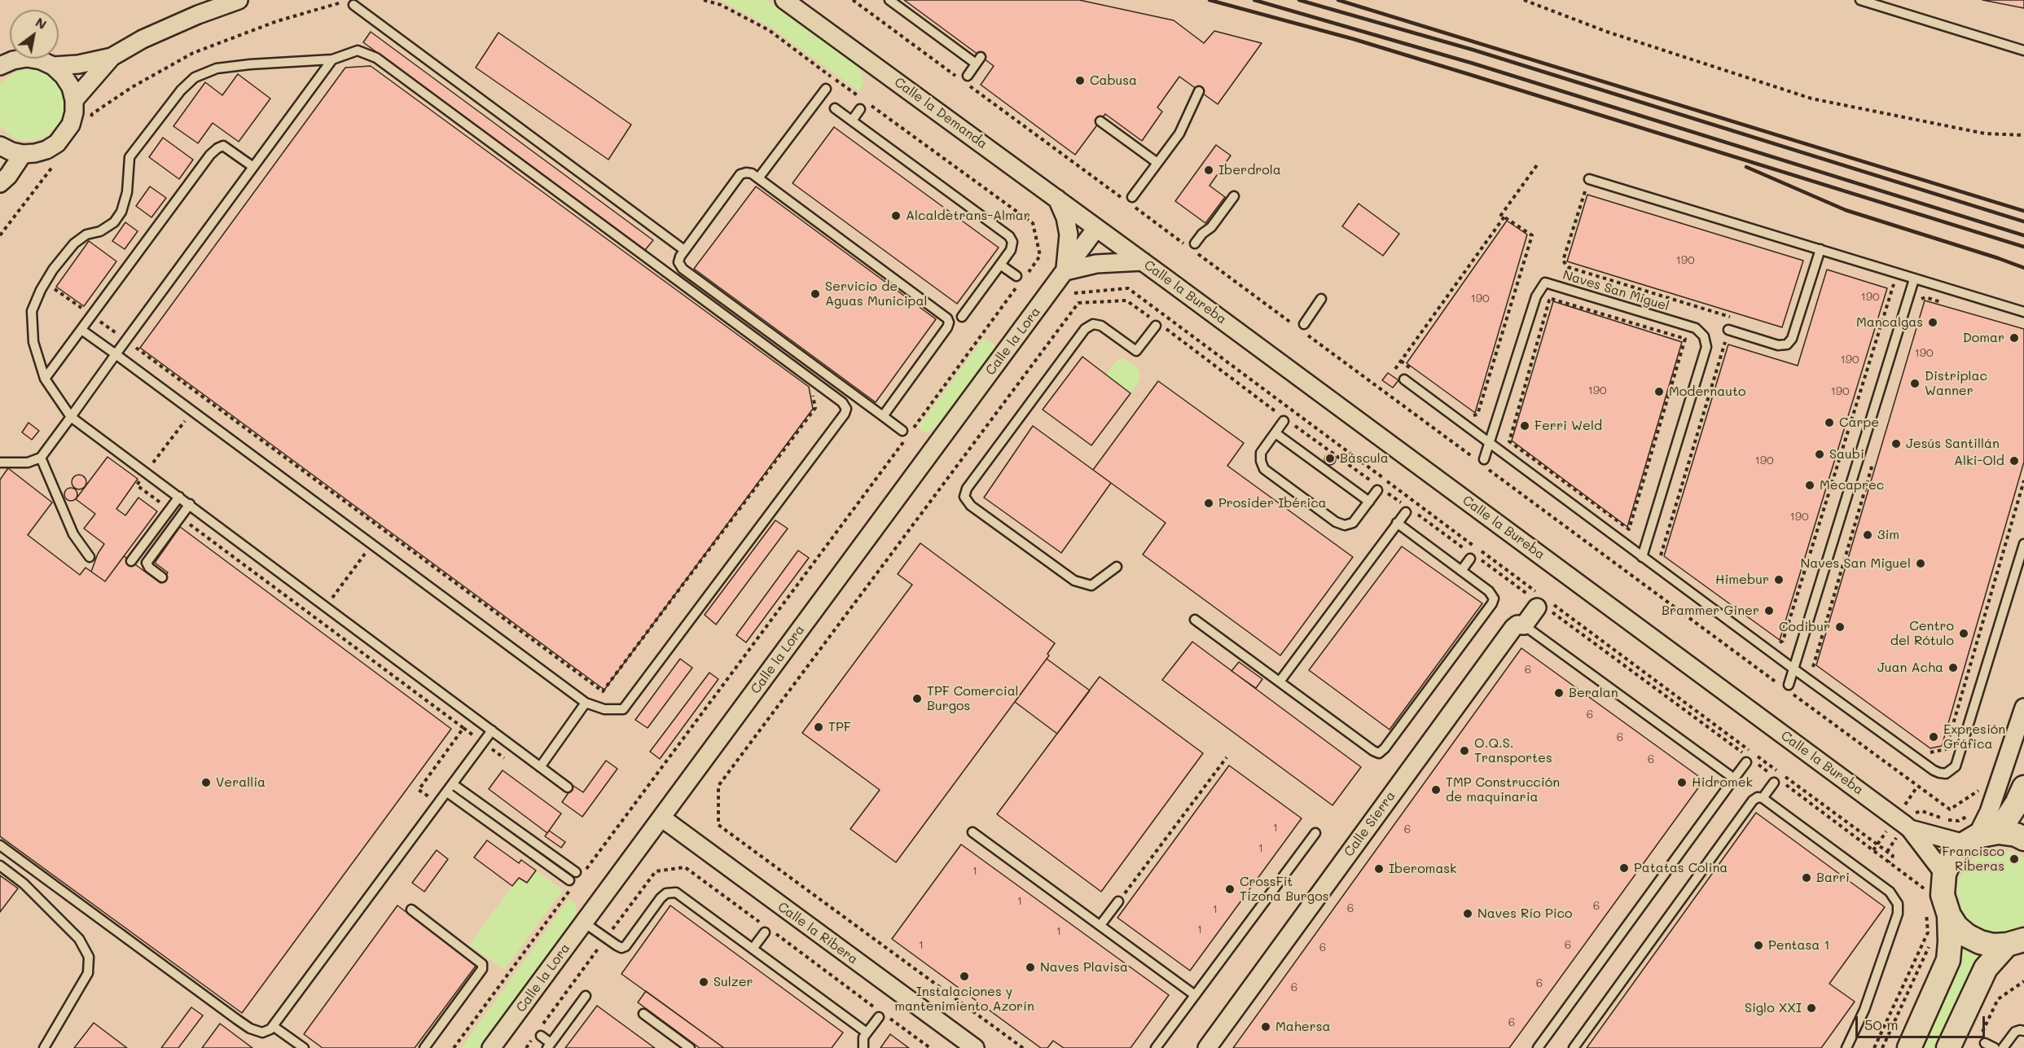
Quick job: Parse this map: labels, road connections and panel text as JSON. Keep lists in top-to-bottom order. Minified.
{"streets":{"street":["Calle la Demanda","Calle la Bureba","Calle la Lora","Calle Sierra","Calle la Ribera"],"lane":["Naves San Miguel"]},"crossings":[["Calle la Demanda","Calle la Bureba"],["Calle la Demanda","Calle la Lora"],["Calle la Bureba","Calle la Lora"],["Calle la Lora","Calle la Ribera"]],"places":["Cabusa","Iberdrola","Alcaldetrans-Almar","Servicio de Aguas Municipal","Mancalgas","Domar","Distriplac Wanner","Modernauto","Carpe","Ferri Weld","Jesús Santillán","Saubi","Báscula","Alki-Old","Mecaprec","Prosider Ibérica","3im","Naves San Miguel","Himebur","Brammer Giner","Codibur","Centro del Rótulo","Juan Acha","Beralan","TPF Comercial Burgos","TPF","Expresión Gráfica","O.Q.S. Transportes","Verallia","Hidromek","TMP Construcción de maquinaria","Francisco Riberas","Patatas Colina","Iberomask","Barri","CrossFit Tizona Burgos","Naves Río Pico","Pentasa 1","Naves Plavisa","Instalaciones y mantenimiento Azorín","Sulzer","Siglo XXI","Mahersa"],"house_numbers":["190","190","190","190","190","190","190","190","190","6","6","6","6","1","6","1","1","1","6","6","1","1","1","1","6","6","6","6","6"],"scale_bar":"50 m","north":"top right"}
